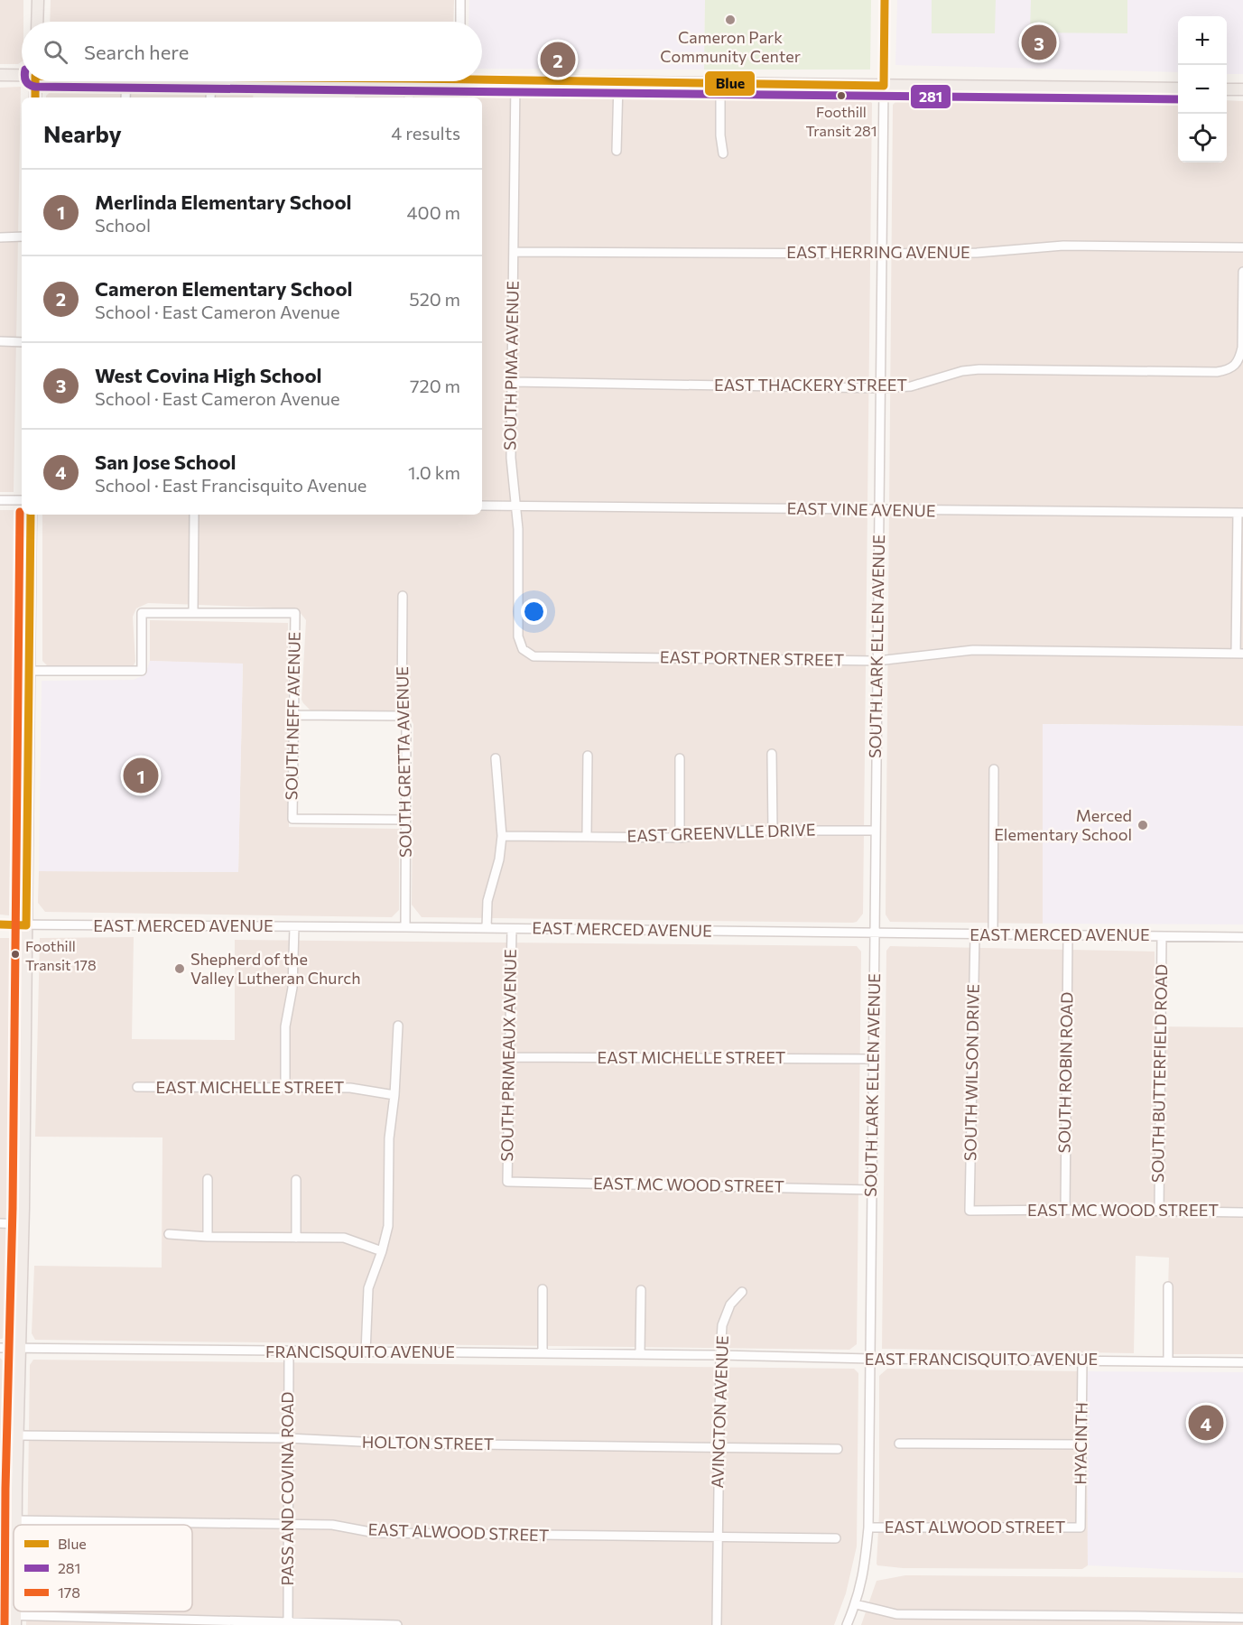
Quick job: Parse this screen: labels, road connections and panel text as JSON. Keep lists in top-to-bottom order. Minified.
{"streets":{"street":["EAST HERRING AVENUE","SOUTH PIMA AVENUE","EAST THACKERY STREET","EAST VINE AVENUE","SOUTH LARK ELLEN AVENUE","EAST PORTNER STREET","SOUTH NEFF AVENUE","SOUTH GRETTA AVENUE","EAST GREENVLLE DRIVE","EAST MERCED AVENUE","SOUTH PRIMEAUX AVENUE","EAST MICHELLE STREET","SOUTH WILSON DRIVE","SOUTH ROBIN ROAD","SOUTH BUTTERFIELD ROAD","EAST MC WOOD STREET","FRANCISQUITO AVENUE","EAST FRANCISQUITO AVENUE","AVINGTON AVENUE","HOLTON STREET","HYACINTH","PASS AND COVINA ROAD","EAST ALWOOD STREET"]},"crossings":[["EAST HERRING AVENUE","SOUTH PIMA AVENUE"],["EAST HERRING AVENUE","SOUTH LARK ELLEN AVENUE"],["SOUTH PIMA AVENUE","EAST THACKERY STREET"],["SOUTH PIMA AVENUE","EAST VINE AVENUE"],["SOUTH PIMA AVENUE","EAST PORTNER STREET"],["EAST THACKERY STREET","SOUTH LARK ELLEN AVENUE"],["EAST VINE AVENUE","SOUTH LARK ELLEN AVENUE"],["SOUTH LARK ELLEN AVENUE","EAST PORTNER STREET"],["SOUTH LARK ELLEN AVENUE","EAST GREENVLLE DRIVE"],["SOUTH LARK ELLEN AVENUE","EAST MERCED AVENUE"],["SOUTH LARK ELLEN AVENUE","EAST MICHELLE STREET"],["SOUTH LARK ELLEN AVENUE","EAST MC WOOD STREET"],["SOUTH LARK ELLEN AVENUE","EAST FRANCISQUITO AVENUE"],["SOUTH LARK ELLEN AVENUE","EAST ALWOOD STREET"],["SOUTH NEFF AVENUE","SOUTH GRETTA AVENUE"],["SOUTH GRETTA AVENUE","EAST MERCED AVENUE"],["EAST MERCED AVENUE","SOUTH PRIMEAUX AVENUE"],["EAST MERCED AVENUE","SOUTH WILSON DRIVE"],["EAST MERCED AVENUE","SOUTH ROBIN ROAD"],["EAST MERCED AVENUE","SOUTH BUTTERFIELD ROAD"],["SOUTH PRIMEAUX AVENUE","EAST MICHELLE STREET"],["SOUTH PRIMEAUX AVENUE","EAST MC WOOD STREET"],["SOUTH WILSON DRIVE","EAST MC WOOD STREET"],["SOUTH ROBIN ROAD","EAST MC WOOD STREET"],["SOUTH BUTTERFIELD ROAD","EAST MC WOOD STREET"],["FRANCISQUITO AVENUE","EAST FRANCISQUITO AVENUE"],["FRANCISQUITO AVENUE","AVINGTON AVENUE"],["FRANCISQUITO AVENUE","PASS AND COVINA ROAD"],["EAST FRANCISQUITO AVENUE","AVINGTON AVENUE"],["EAST FRANCISQUITO AVENUE","HYACINTH"],["AVINGTON AVENUE","HOLTON STREET"],["AVINGTON AVENUE","EAST ALWOOD STREET"],["HOLTON STREET","PASS AND COVINA ROAD"],["HYACINTH","EAST ALWOOD STREET"],["PASS AND COVINA ROAD","EAST ALWOOD STREET"]],"places":["Cameron Park Community Center","Foothill Transit 281","Merced Elementary School","Foothill Transit 178","Shepherd of the Valley Lutheran Church"],"lines":["transit line Blue","transit line 281","transit line 178"],"legend":["Blue","281","178"],"page":{"map_buttons":["+","−"],"search":"Search here","pins":["3","2","1","4"],"heading":["Nearby","4 results"],"list":[{"mark":"1","name":"Merlinda Elementary School","note":"School","value":"400 m"},{"mark":"2","name":"Cameron Elementary School","note":"School · East Cameron Avenue","value":"520 m"},{"mark":"3","name":"West Covina High School","note":"School · East Cameron Avenue","value":"720 m"},{"mark":"4","name":"San Jose School","note":"School · East Francisquito Avenue","value":"1.0 km"}]}}
